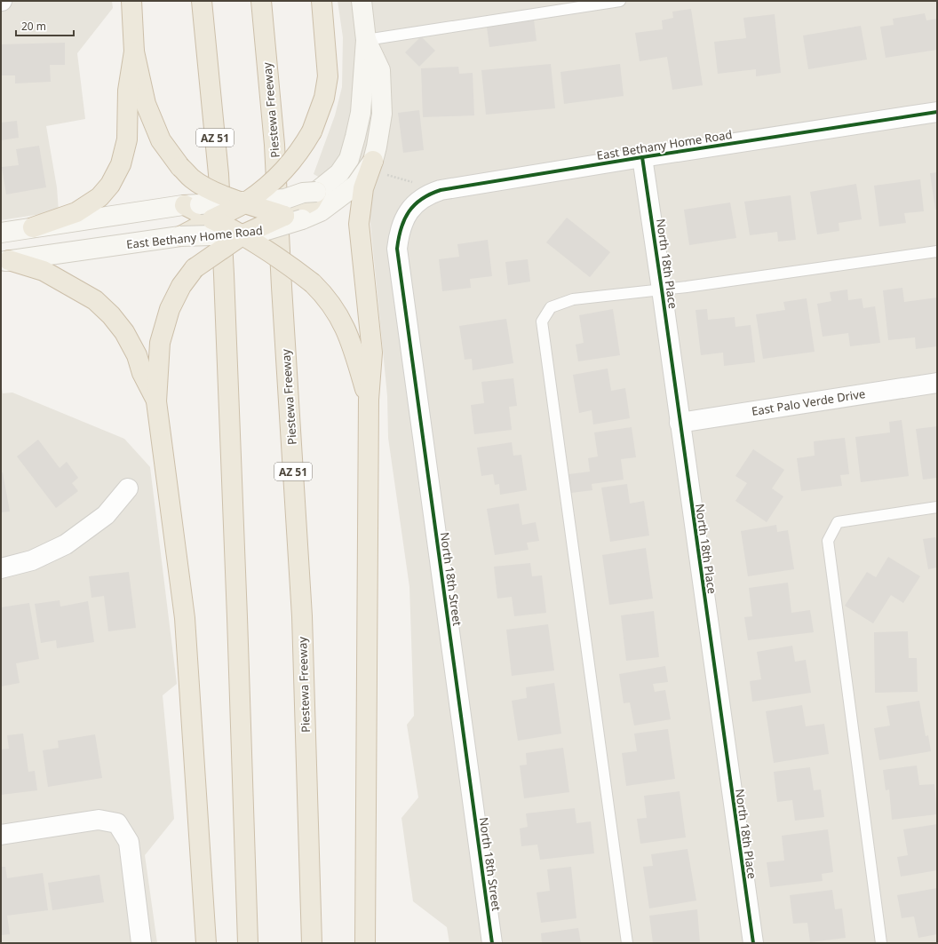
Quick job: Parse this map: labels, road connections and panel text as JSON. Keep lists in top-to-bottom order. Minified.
{"streets":{"highway":["Piestewa Freeway","AZ 51"],"street":["East Bethany Home Road","North 18th Place","East Palo Verde Drive","North 18th Street"]},"crossings":[["East Bethany Home Road","North 18th Place"],["East Bethany Home Road","North 18th Street"],["North 18th Place","East Palo Verde Drive"]],"scale_bar":"20 m"}
